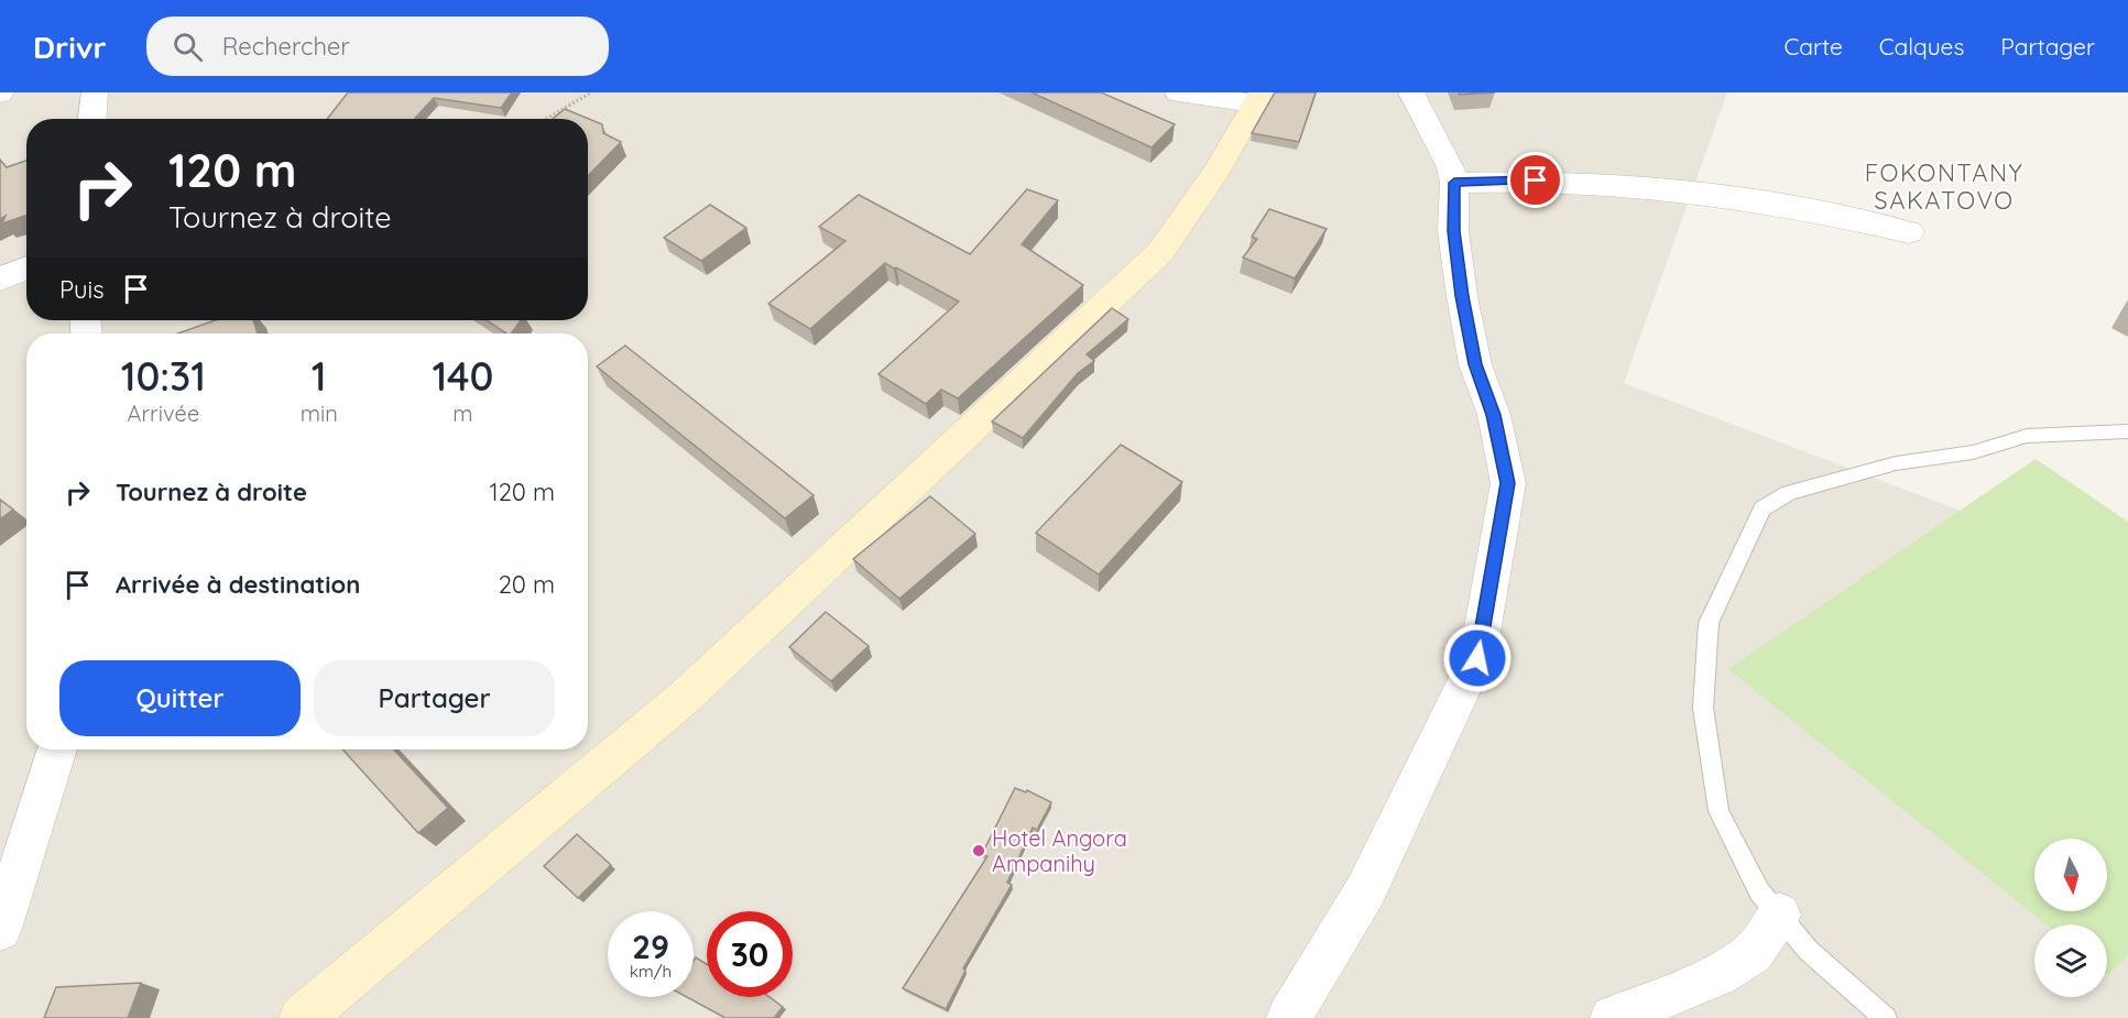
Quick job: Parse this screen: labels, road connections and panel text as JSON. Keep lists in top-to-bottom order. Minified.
{"districts":["FOKONTANY SAKATOVO"],"places":["Hotel Angora Ampanihy"],"north":"bottom","page":{"header":"Drivr","search":"Rechercher","nav":["Carte","Calques","Partager"],"turn":["120 m","Tournez à droite"],"then":"Puis","eta":["10:31","Arrivée","1","min","140","m"],"list":[{"name":"Tournez à droite","value":"120 m"},{"name":"Arrivée à destination","value":"20 m"}],"buttons":["Quitter","Partager"],"speed":"29 km/h","limit":"30"}}
